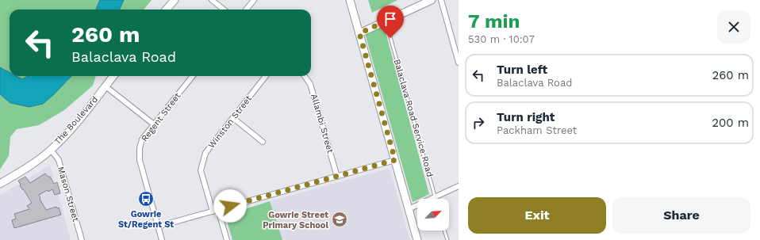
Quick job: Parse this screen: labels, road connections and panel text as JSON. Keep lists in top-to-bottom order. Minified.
{"streets":{"street":["Regent Street","The Boulevard","Winston Street","Allambi Street","Mason Street"],"lane":["Balaclava Road Service Road"]},"crossings":[["The Boulevard","Mason Street"]],"places":{"bus stop":["Gowrie St/Regent St"],"school or university":["Gowrie Street Primary School"]},"north":"top right","page":{"heading":["7 min","530 m · 10:07"],"turn":["260 m","Balaclava Road"],"list":[{"name":"Turn left","note":"Balaclava Road","value":"260 m"},{"name":"Turn right","note":"Packham Street","value":"200 m"}],"buttons":["Exit","Share"]}}
